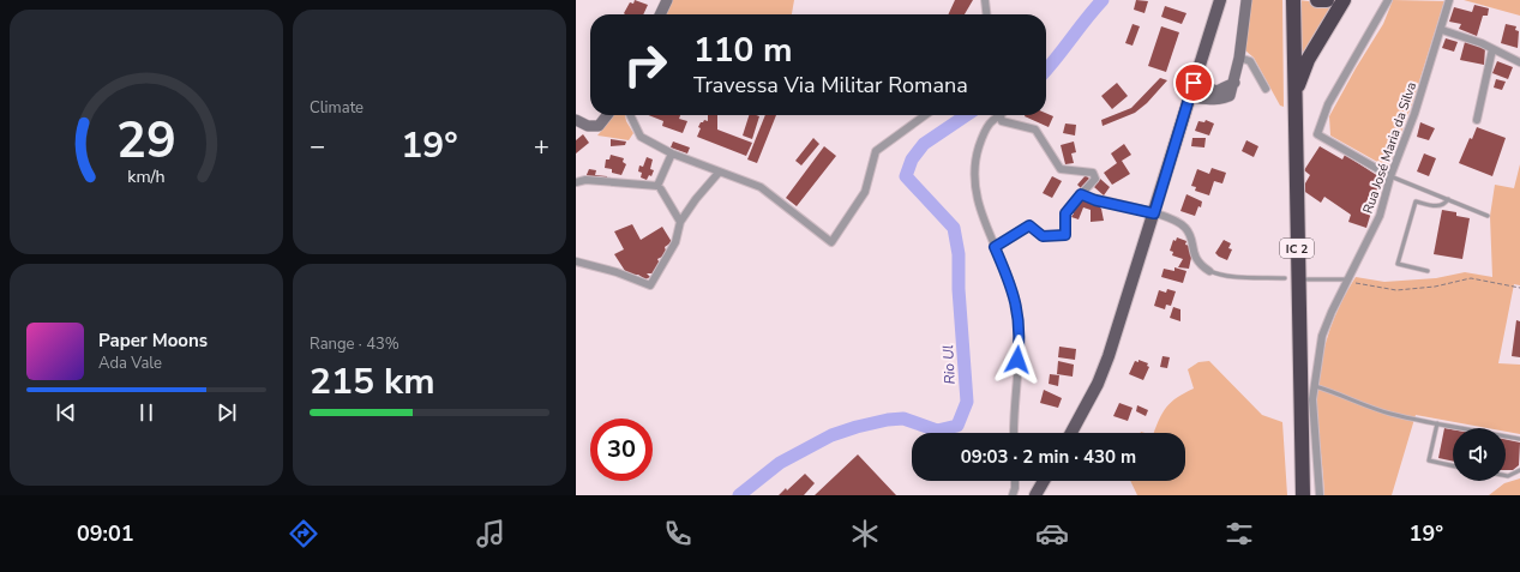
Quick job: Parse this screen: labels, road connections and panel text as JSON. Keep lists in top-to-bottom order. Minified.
{"streets":{"highway":["IC 2"],"street":["Rua José Maria da Silva"]},"water":["Rio Ul"],"page":{"tile":["Climate",["Range · 43%","215 km"]],"turn":["110 m","Travessa Via Militar Romana"],"heat":["−","19°","+"],"song":["Paper Moons","Ada Vale"],"limit":"30","trip":"09:03 · 2 min · 430 m","tabs":["09:01","19°"],"gauge":["29","km/h"]}}
